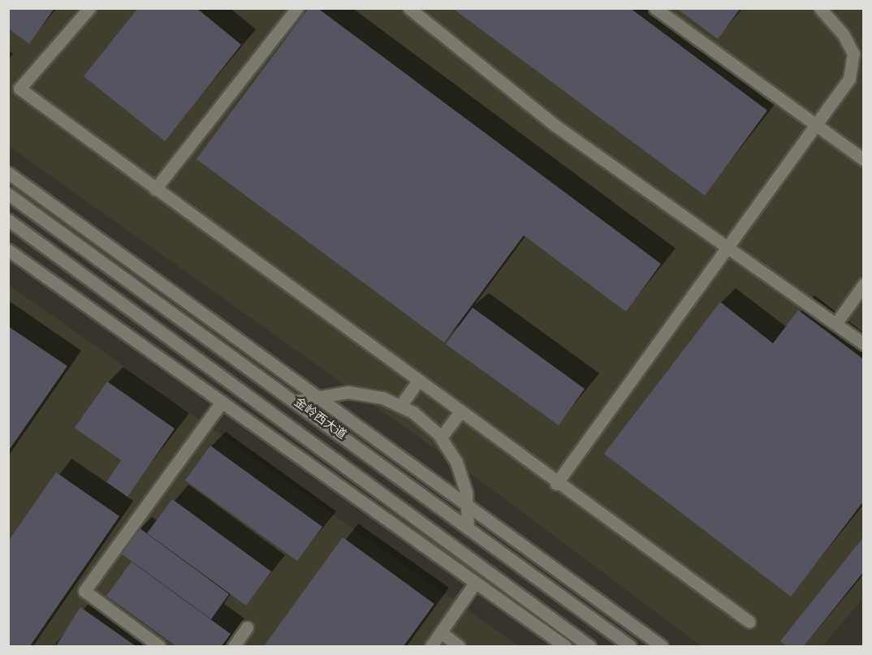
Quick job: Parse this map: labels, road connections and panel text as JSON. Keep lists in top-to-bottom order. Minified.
{"streets":{"street":["金岭西大道"]}}
